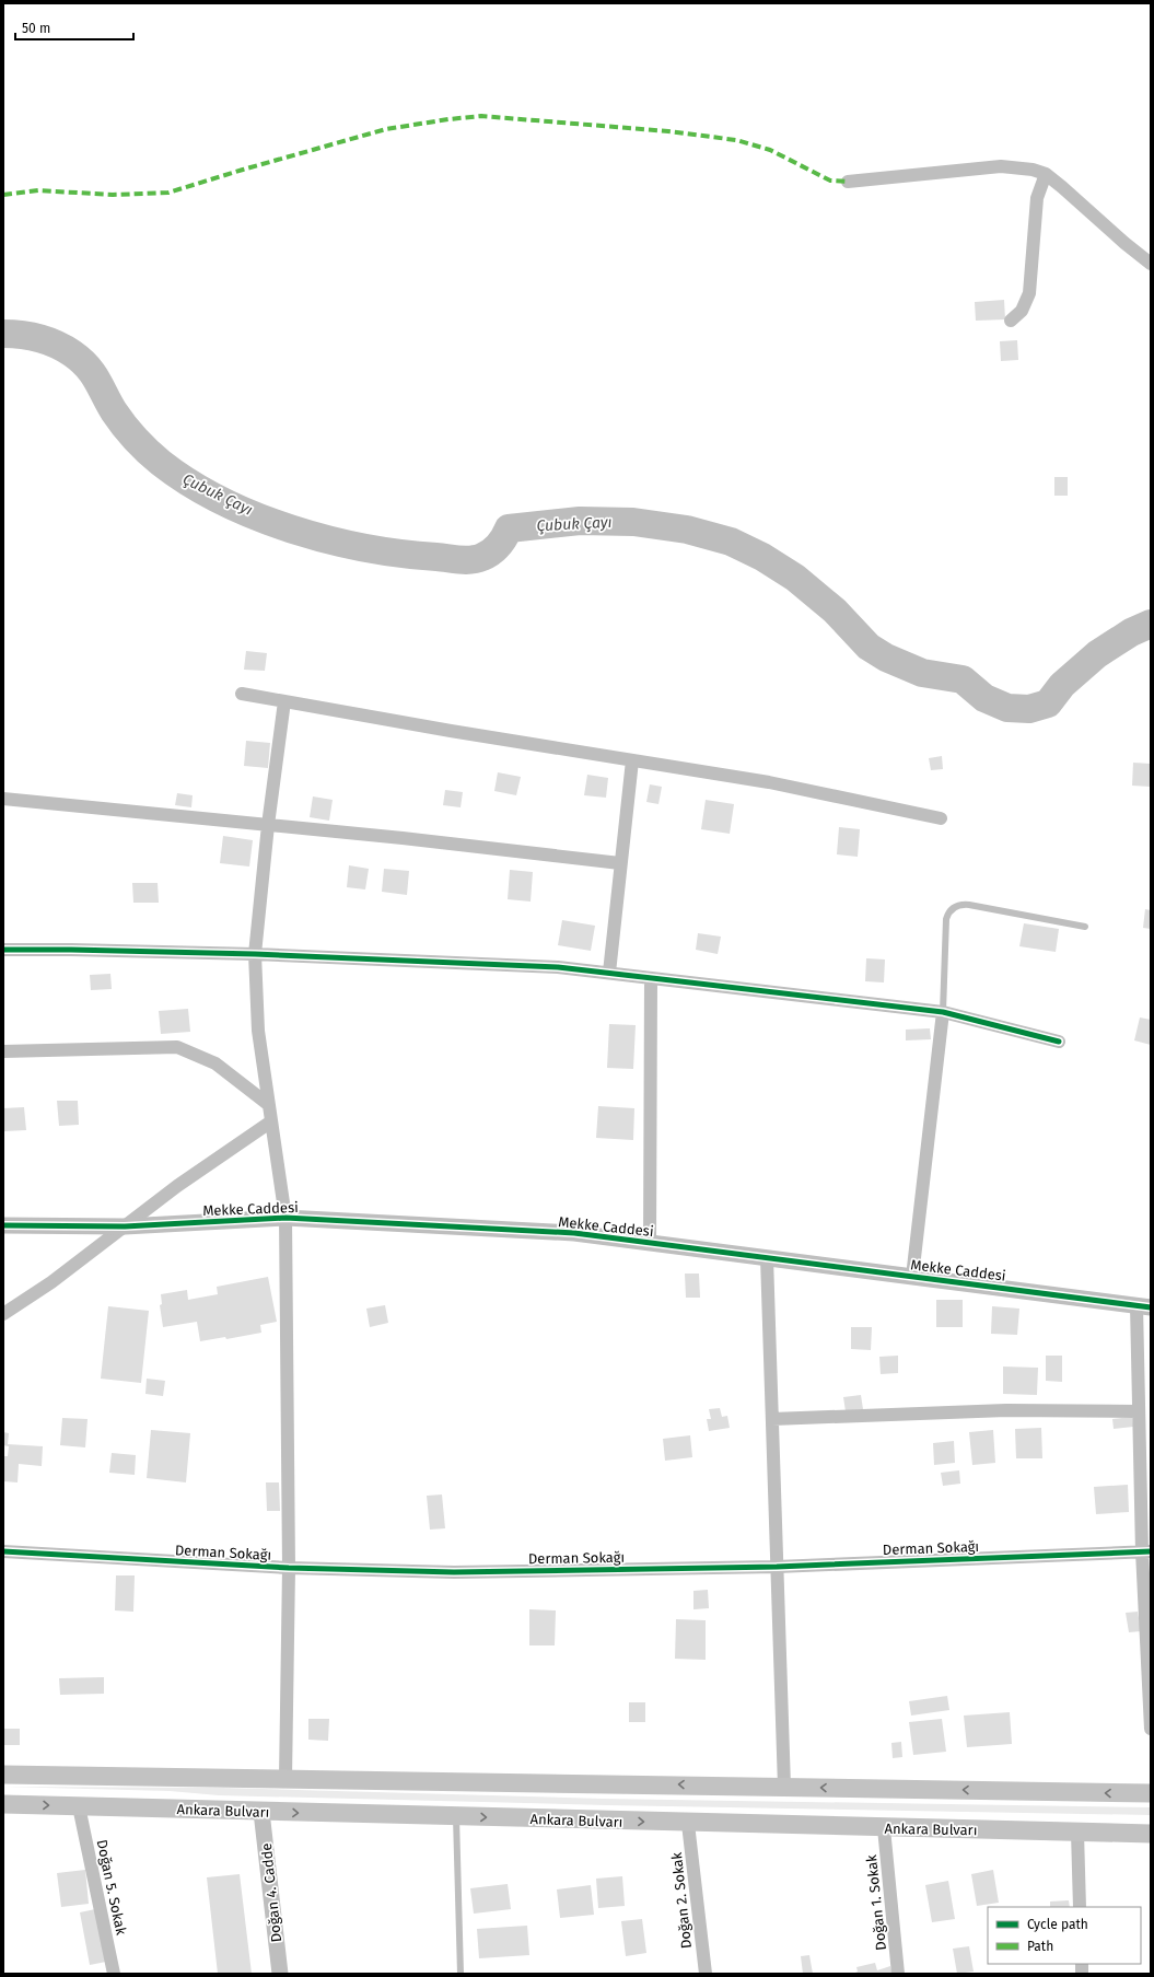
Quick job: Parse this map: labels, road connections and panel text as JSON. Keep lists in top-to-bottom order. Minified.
{"streets":{"main road":["Ankara Bulvarı"],"street":["Mekke Caddesi","Derman Sokağı","Doğan 5. Sokak","Doğan 4. Cadde","Doğan 2. Sokak","Doğan 1. Sokak"]},"crossings":[["Ankara Bulvarı","Doğan 5. Sokak"],["Ankara Bulvarı","Doğan 4. Cadde"],["Ankara Bulvarı","Doğan 2. Sokak"],["Ankara Bulvarı","Doğan 1. Sokak"]],"water":["Çubuk Çayı"],"legend":["Cycle path","Path"],"scale_bar":"50 m"}
